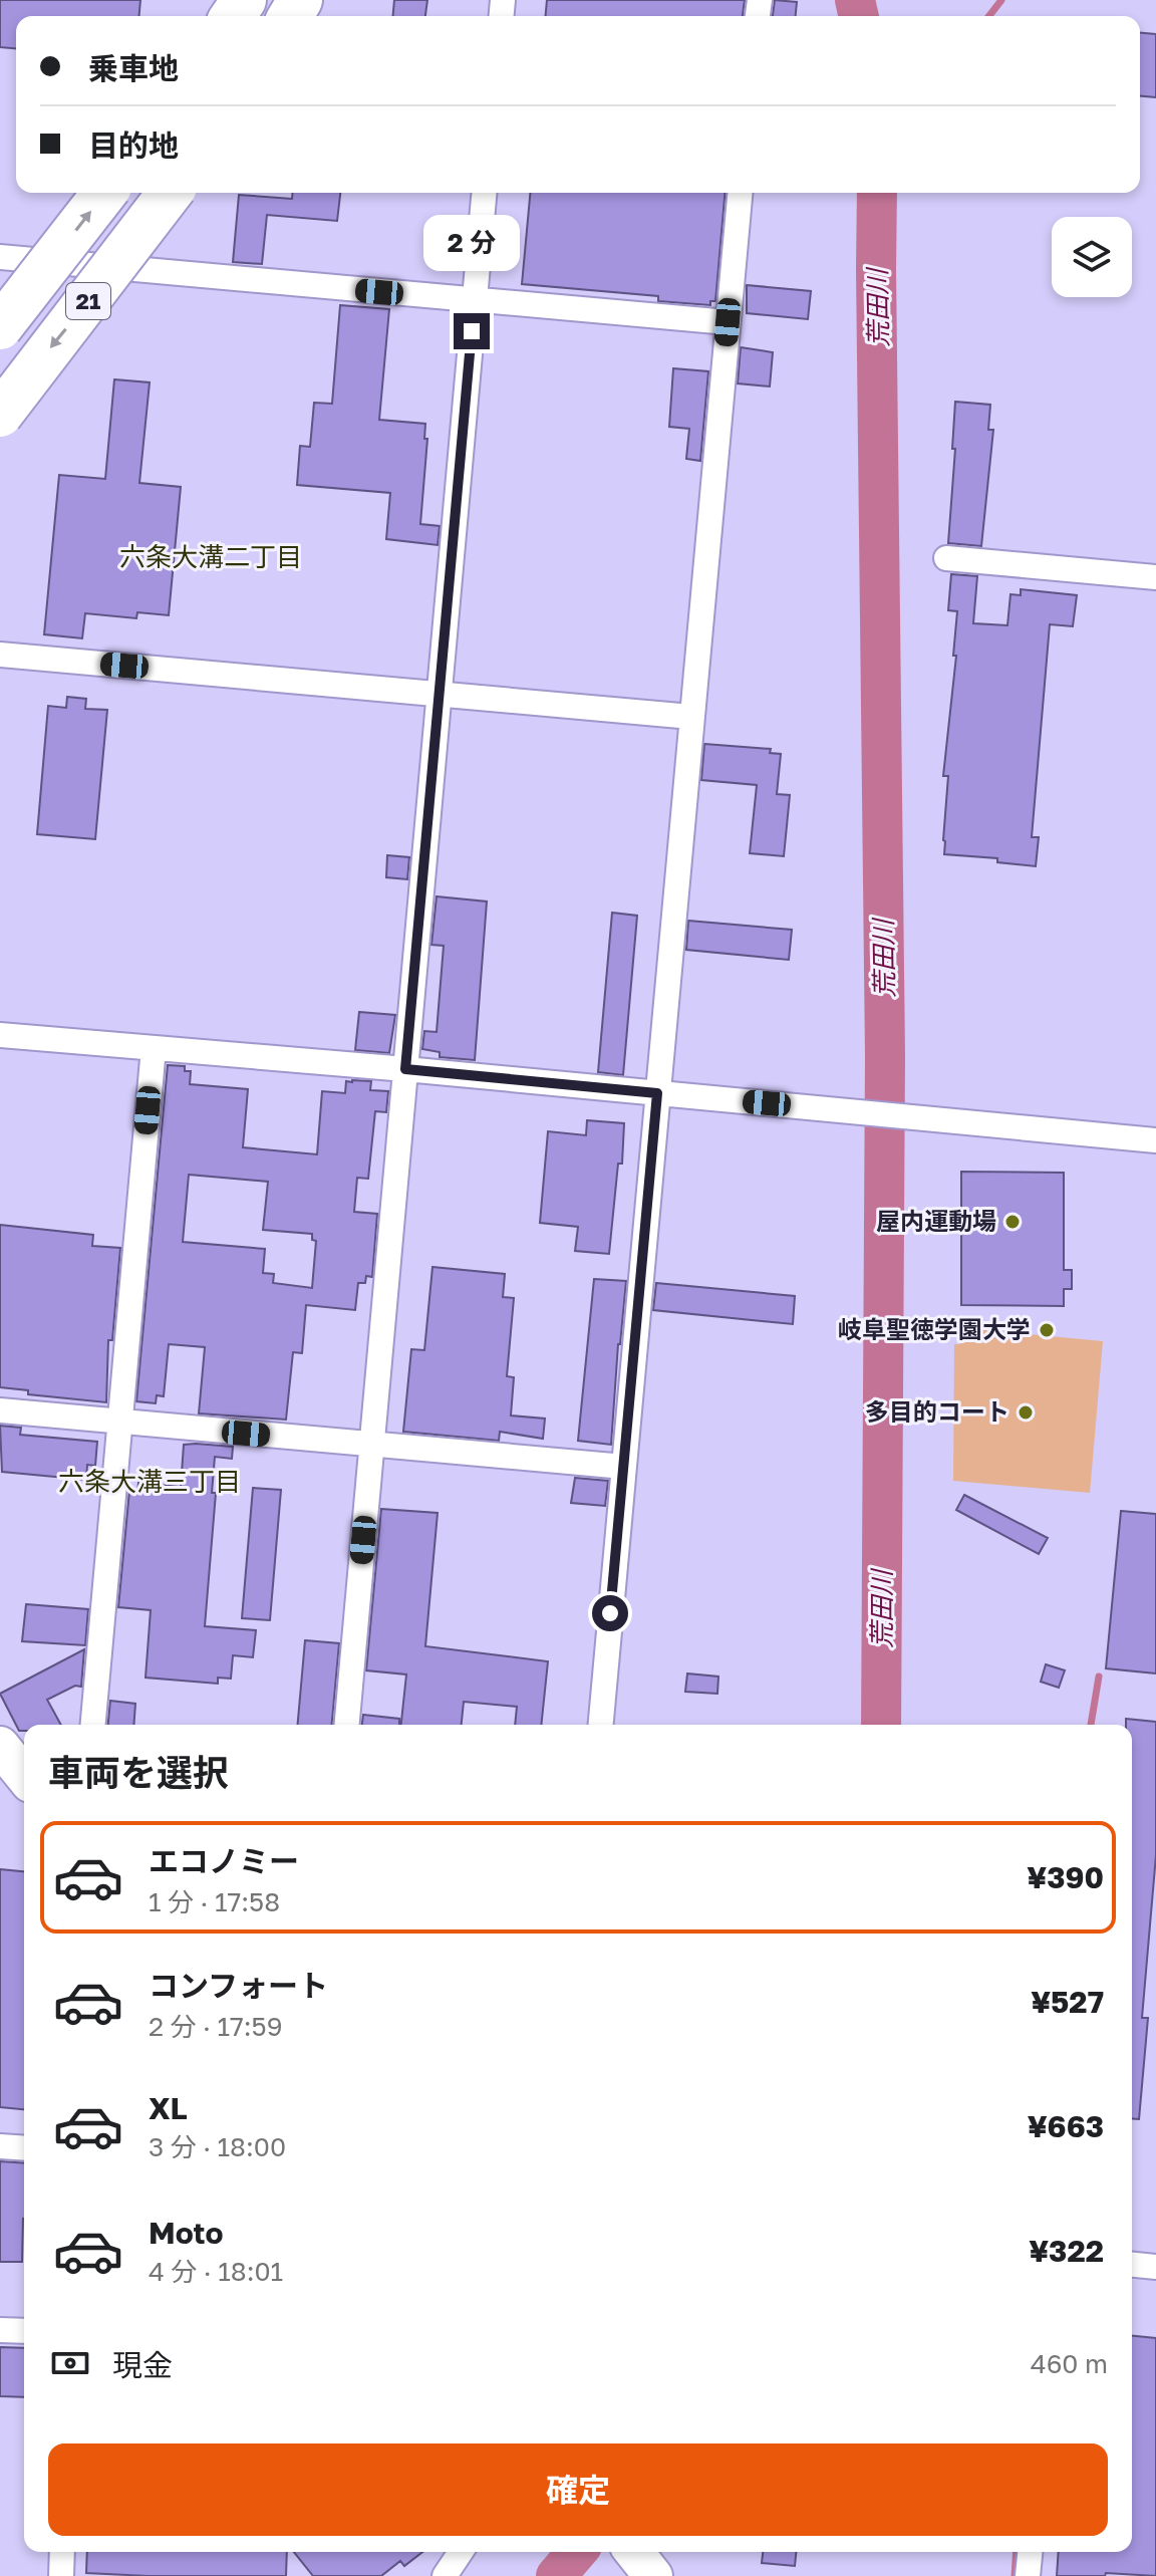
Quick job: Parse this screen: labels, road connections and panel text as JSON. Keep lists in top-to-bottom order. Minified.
{"streets":{"highway":["21"]},"districts":["六条大溝二丁目","六条大溝三丁目"],"water":["荒田川"],"places":["屋内運動場","岐阜聖徳学園大学","多目的コート"],"page":{"banner":["乗車地","目的地"],"bubble":"2 分","heading":"車両を選択","list":[{"name":"エコノミー","note":"1 分 · 17:58","value":"¥390"},{"name":"コンフォート","note":"2 分 · 17:59","value":"¥527"},{"name":"XL","note":"3 分 · 18:00","value":"¥663"},{"name":"Moto","note":"4 分 · 18:01","value":"¥322"}],"pay":["現金","460 m"],"buttons":"確定"}}
